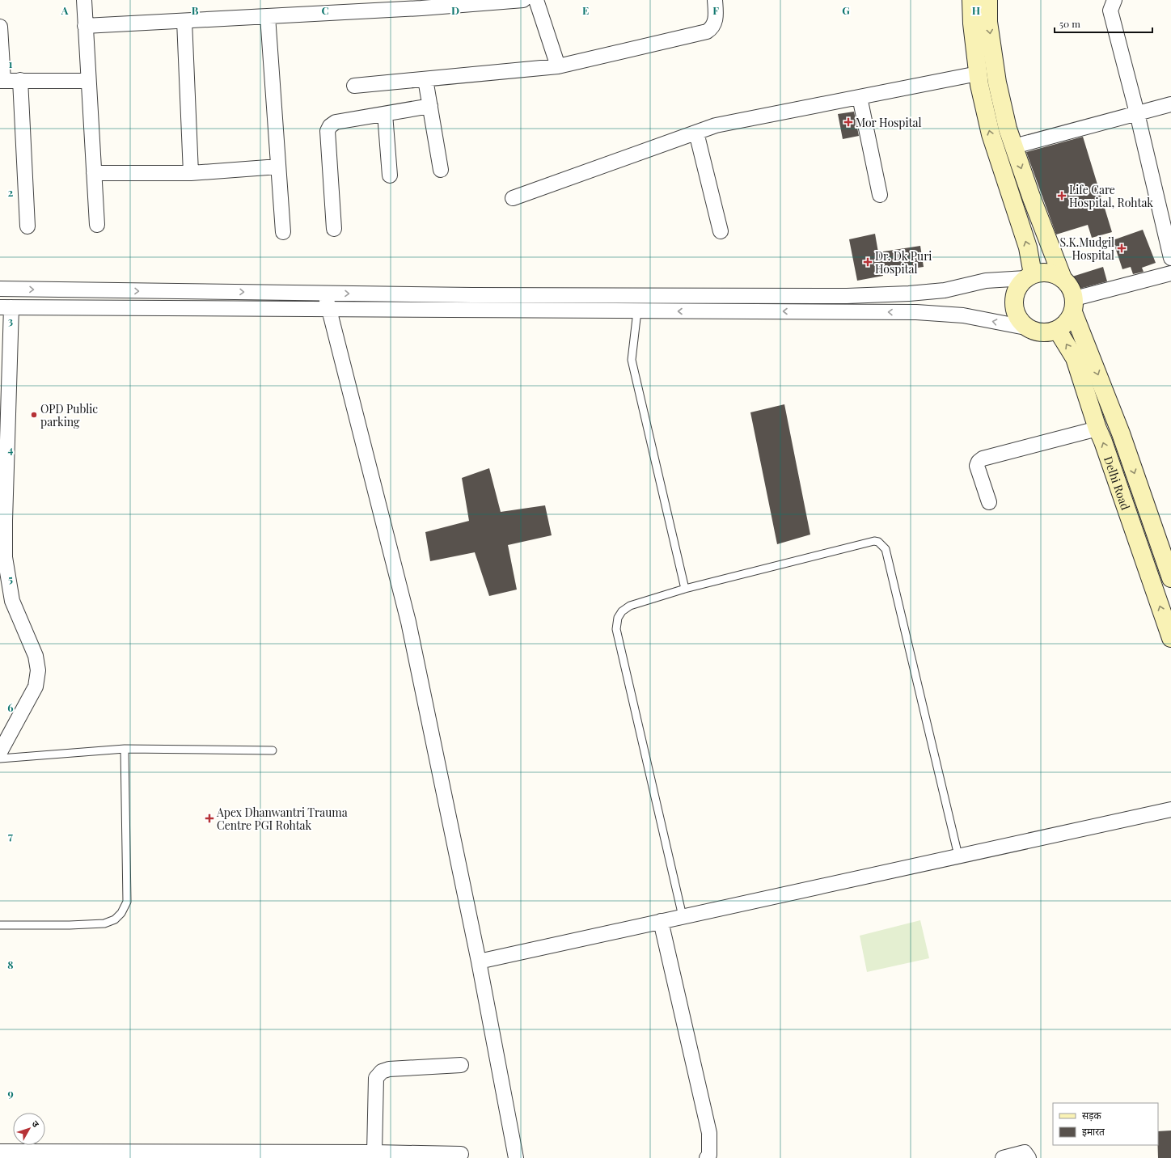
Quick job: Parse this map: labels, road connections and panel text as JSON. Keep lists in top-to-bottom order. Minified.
{"streets":{"main road":["Delhi Road"]},"places":{"health":["Mor Hospital","Life Care Hospital, Rohtak","S.K.Mudgil Hospital","Dr. Dk Puri Hospital","Apex Dhanwantri Trauma Centre PGI Rohtak"],"other":["OPD Public parking"]},"legend":["सड़क","इमारत"],"scale_bar":"50 m","north":"top right","grid":{"columns":["A","B","C","D","E","F","G","H"],"rows":["1","2","3","4","5","6","7","8","9"]}}
